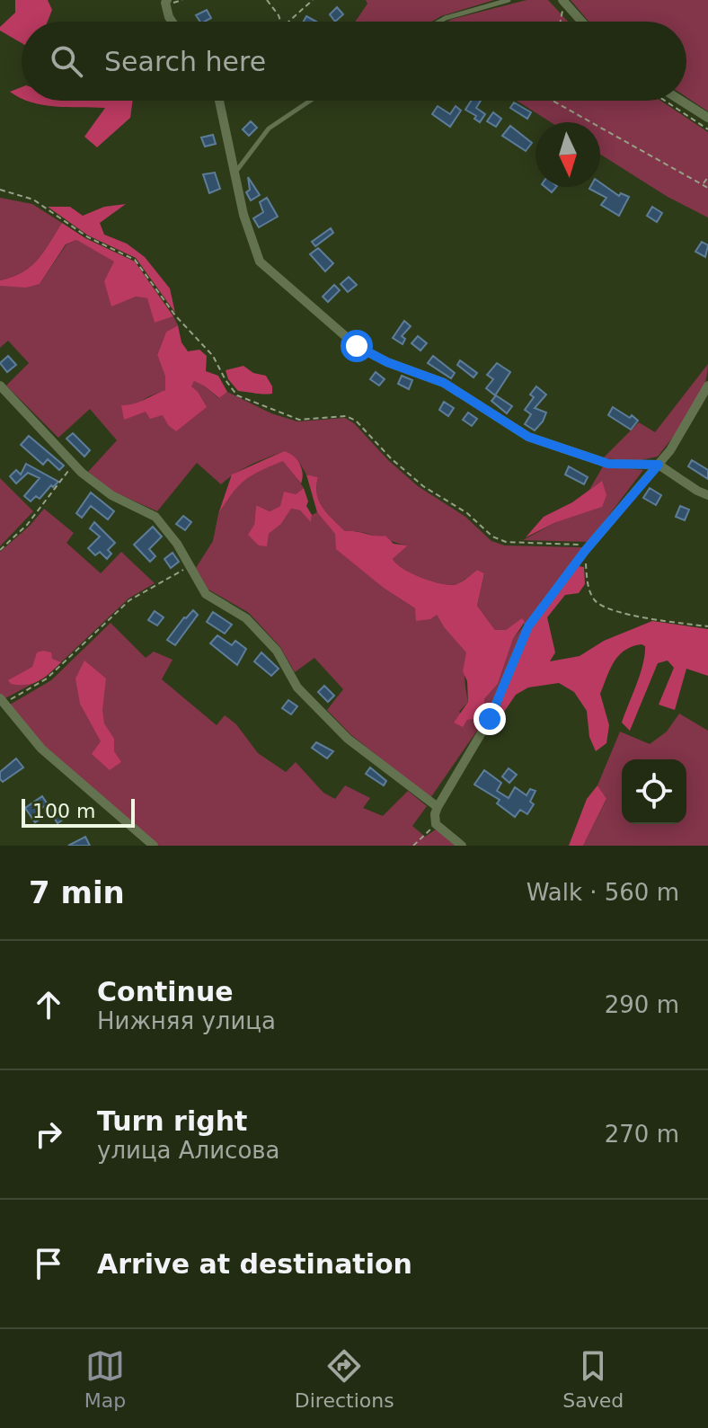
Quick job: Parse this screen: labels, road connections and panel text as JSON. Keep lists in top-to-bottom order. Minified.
{"scale_bar":"100 m","north":"bottom","page":{"search":"Search here","scale":"100 m","heading":["7 min","Walk · 560 m"],"list":[["Continue","Нижняя улица","290 m"],["Turn right","улица Алисова","270 m"],"Arrive at destination"],"nav":["Map","Directions","Saved"]}}
